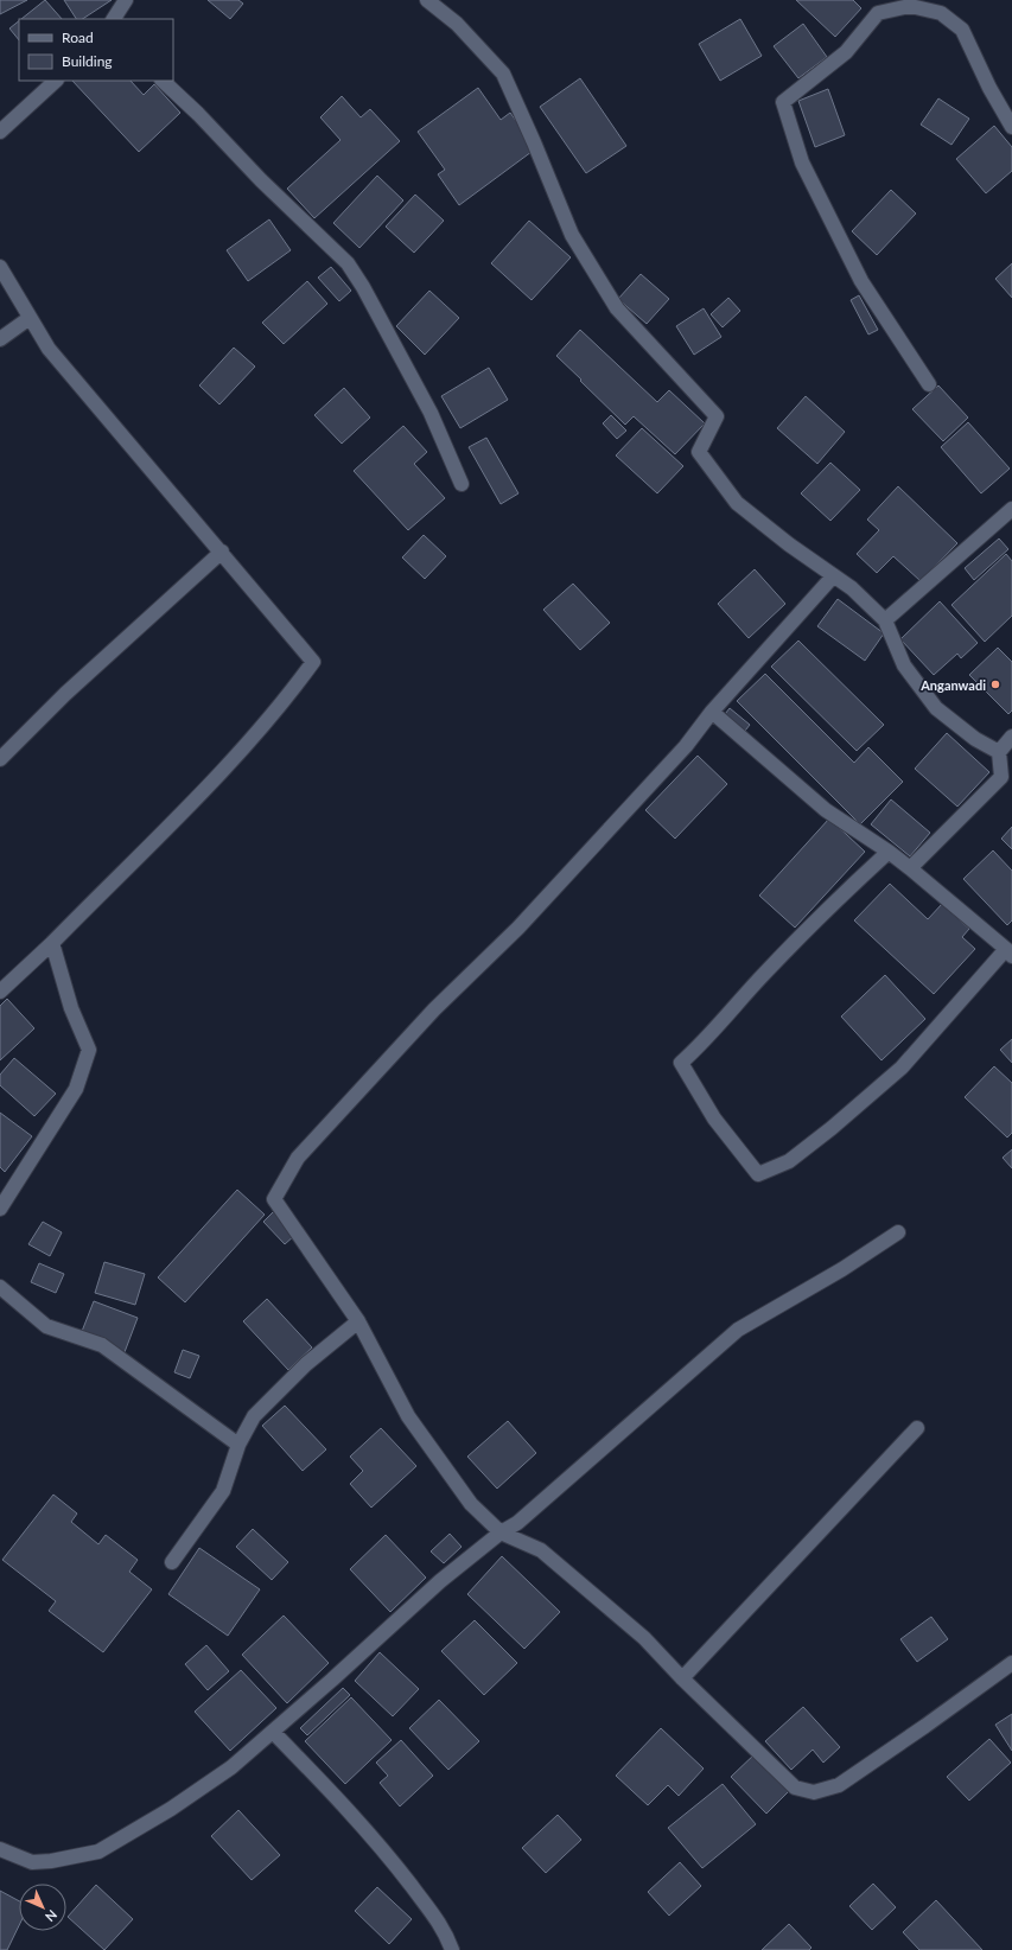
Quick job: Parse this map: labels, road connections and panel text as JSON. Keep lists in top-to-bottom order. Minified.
{"places":["Anganwadi"],"legend":["Road","Building"],"north":"bottom right"}
